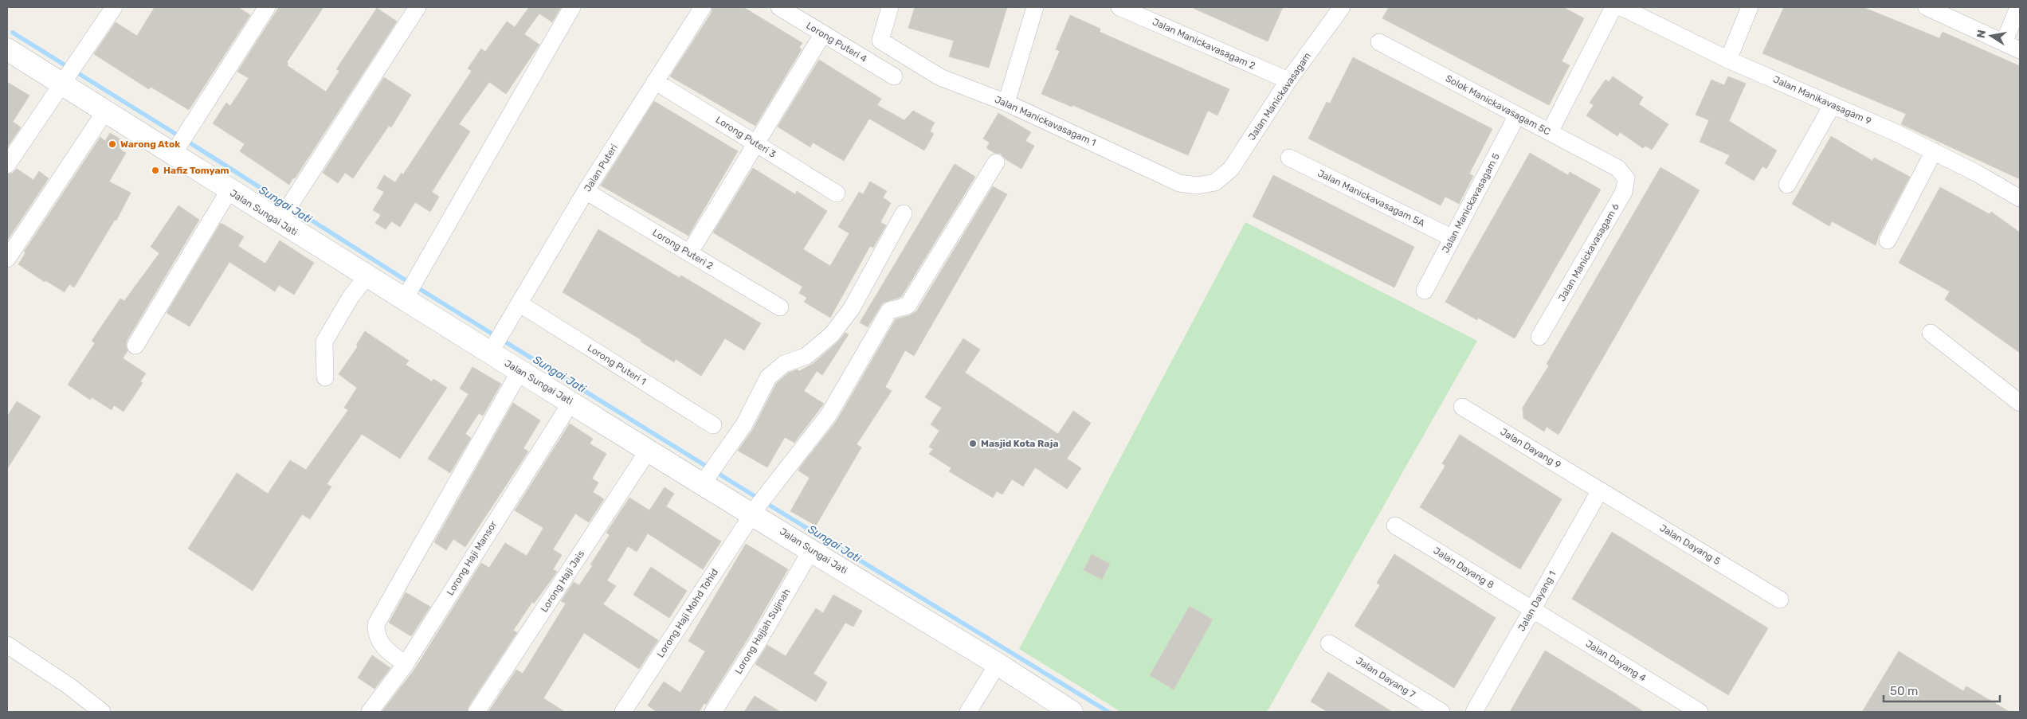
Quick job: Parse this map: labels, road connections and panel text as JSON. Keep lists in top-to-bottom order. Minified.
{"streets":{"main road":["Jalan Sungai Jati"],"street":["Lorong Puteri 4","Jalan Manickavasagam 2","Jalan Manickavasagam","Jalan Manikavasagam 9","Solok Manickavasagam 5C","Jalan Manickavasagam 1","Lorong Puteri 3","Jalan Puteri","Jalan Manickavasagam 5A","Jalan Manickavasagam 5","Lorong Puteri 2","Jalan Manickavasagam 6","Lorong Puteri 1","Jalan Dayang 9","Jalan Dayang 5","Lorong Haji Mansor","Jalan Dayang 8","Lorong Haji Jais","Jalan Dayang 1","Lorong Haji Mohd Tohid","Lorong Hajjah Sujinah","Jalan Dayang 4","Jalan Dayang 7"]},"crossings":[["Jalan Manickavasagam 2","Jalan Manickavasagam"],["Jalan Manickavasagam","Jalan Manickavasagam 1"],["Solok Manickavasagam 5C","Jalan Manickavasagam 5"],["Solok Manickavasagam 5C","Jalan Manickavasagam 6"],["Lorong Puteri 3","Jalan Puteri"],["Jalan Puteri","Jalan Sungai Jati"],["Jalan Puteri","Lorong Puteri 2"],["Jalan Puteri","Lorong Puteri 1"],["Jalan Manickavasagam 5A","Jalan Manickavasagam 5"],["Jalan Sungai Jati","Lorong Haji Mansor"],["Jalan Sungai Jati","Lorong Haji Jais"],["Jalan Sungai Jati","Lorong Haji Mohd Tohid"],["Jalan Sungai Jati","Lorong Hajjah Sujinah"],["Jalan Dayang 9","Jalan Dayang 5"],["Jalan Dayang 9","Jalan Dayang 1"],["Jalan Dayang 5","Jalan Dayang 1"],["Jalan Dayang 8","Jalan Dayang 1"],["Jalan Dayang 8","Jalan Dayang 4"],["Jalan Dayang 1","Jalan Dayang 4"]],"water":["Sungai Jati"],"places":["Warong Atok","Hafiz Tomyam","Masjid Kota Raja"],"scale_bar":"50 m","north":"left"}
